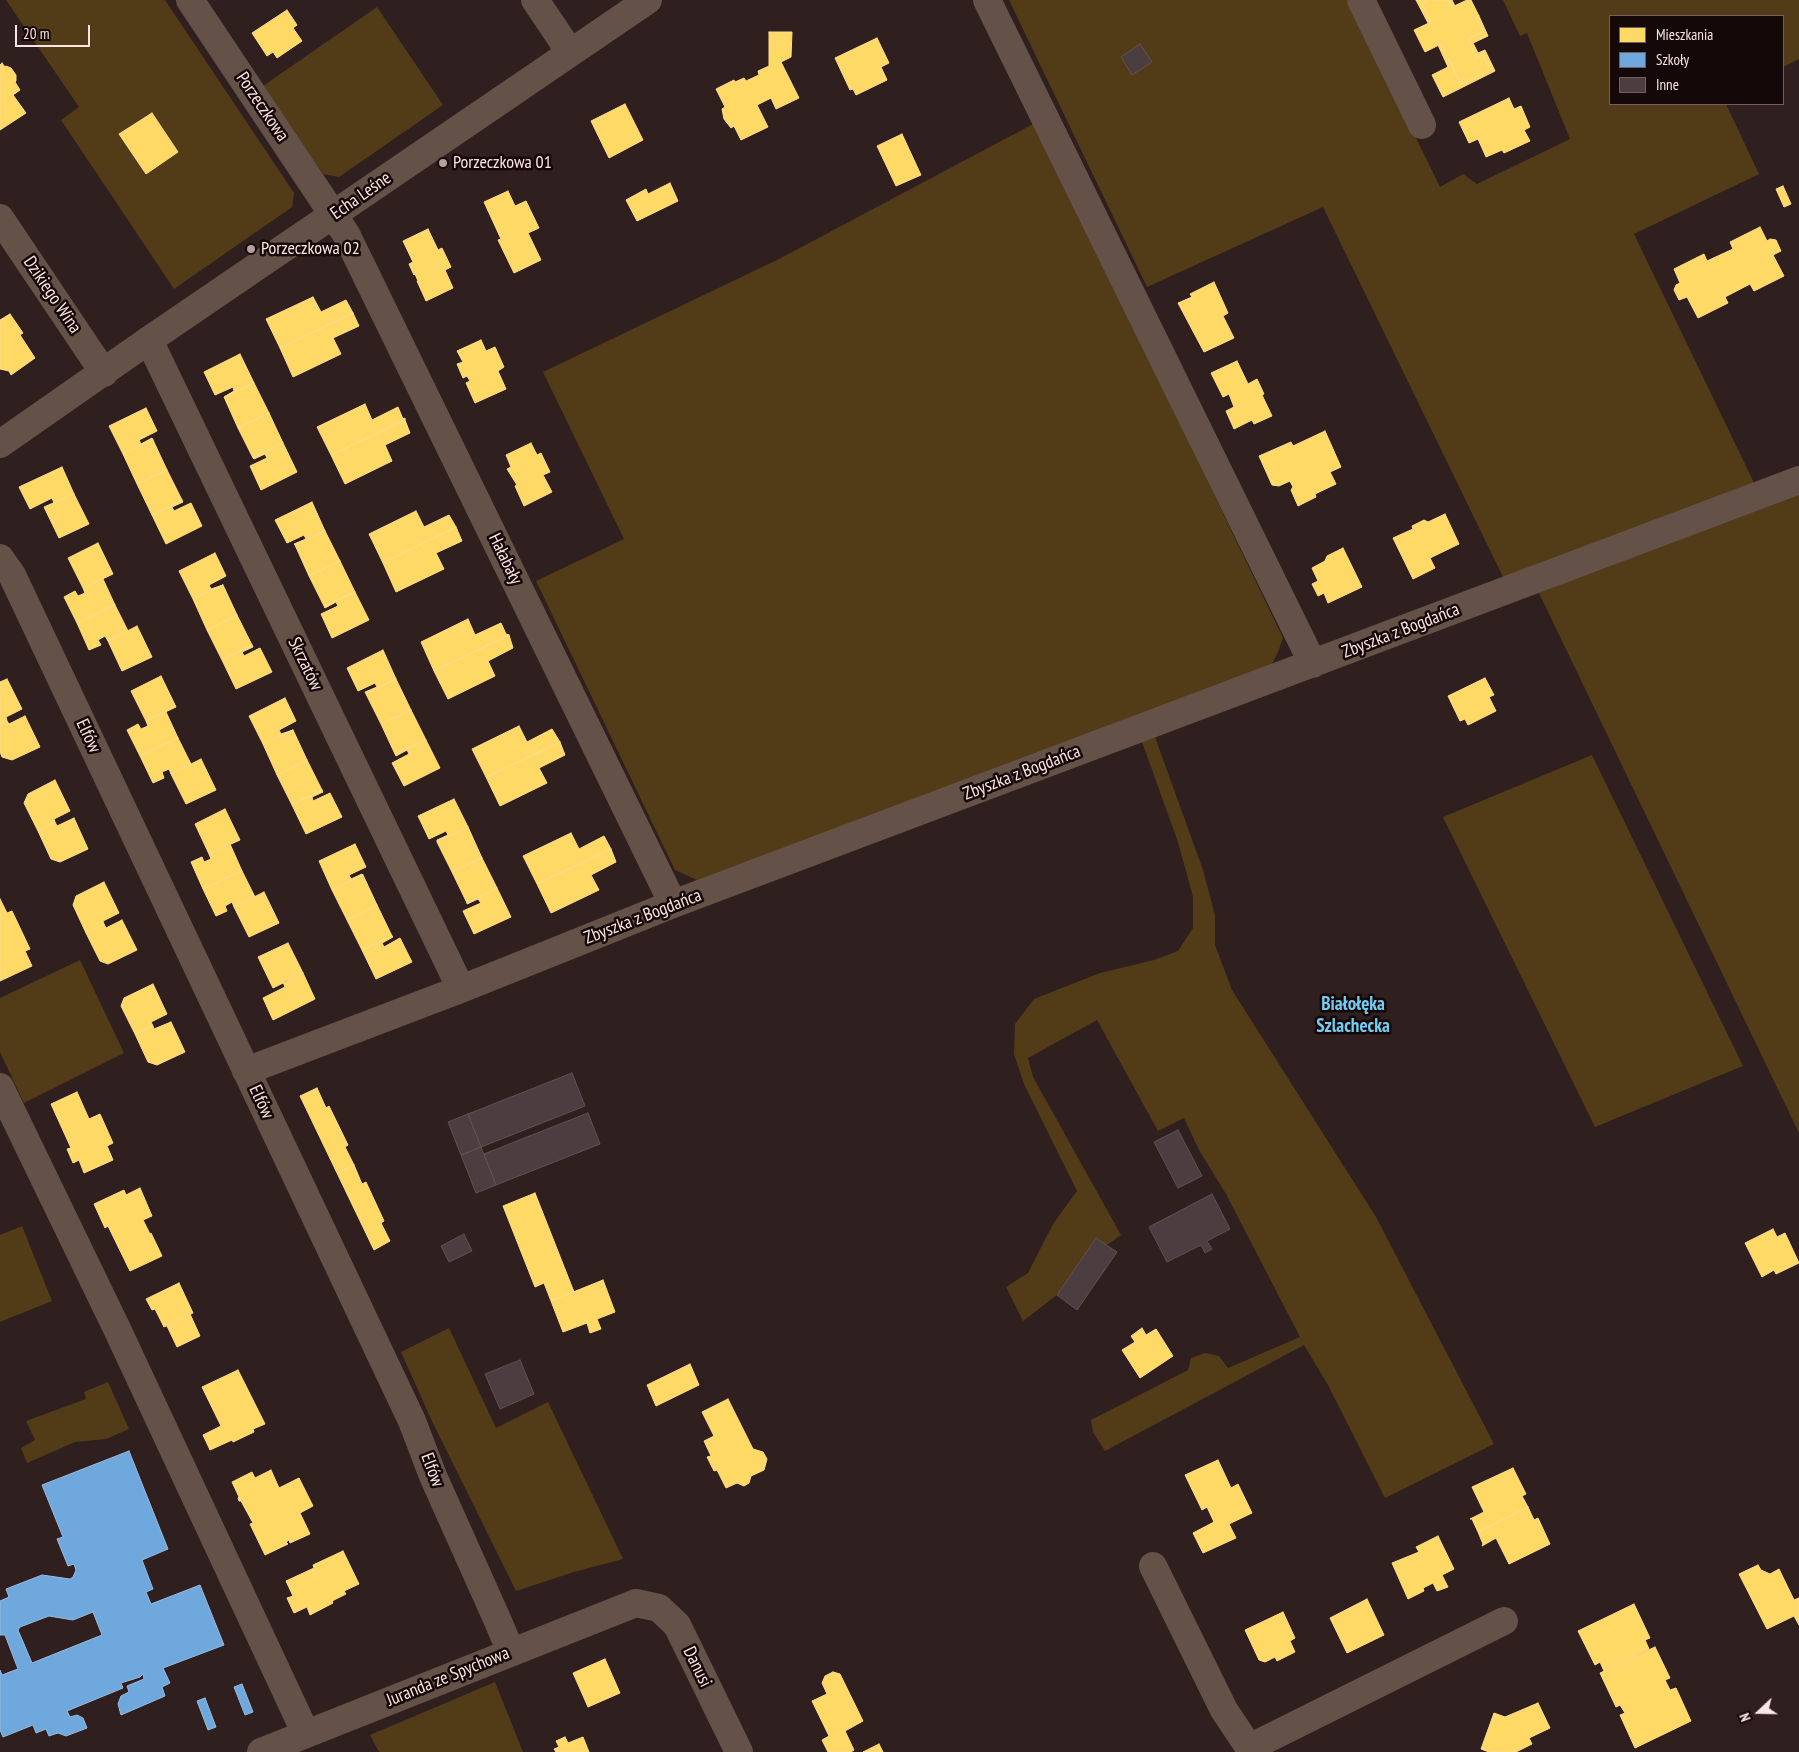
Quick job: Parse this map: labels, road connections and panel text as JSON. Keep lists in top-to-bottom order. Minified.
{"streets":{"street":["Porzeczkowa","Echa Leśne","Dzikiego Wina","Hałabały","Zbyszka z Bogdańca","Skrzatów","Elfów","Danusi","Juranda ze Spychowa"]},"crossings":[["Porzeczkowa","Echa Leśne"],["Porzeczkowa","Hałabały"],["Echa Leśne","Dzikiego Wina"],["Echa Leśne","Hałabały"],["Echa Leśne","Skrzatów"],["Hałabały","Zbyszka z Bogdańca"],["Zbyszka z Bogdańca","Skrzatów"],["Zbyszka z Bogdańca","Elfów"],["Elfów","Juranda ze Spychowa"],["Danusi","Juranda ze Spychowa"]],"districts":["Białołęka Szlachecka"],"places":["Porzeczkowa 01","Porzeczkowa 02"],"legend":["Mieszkania","Szkoły","Inne"],"scale_bar":"20 m","north":"left"}
